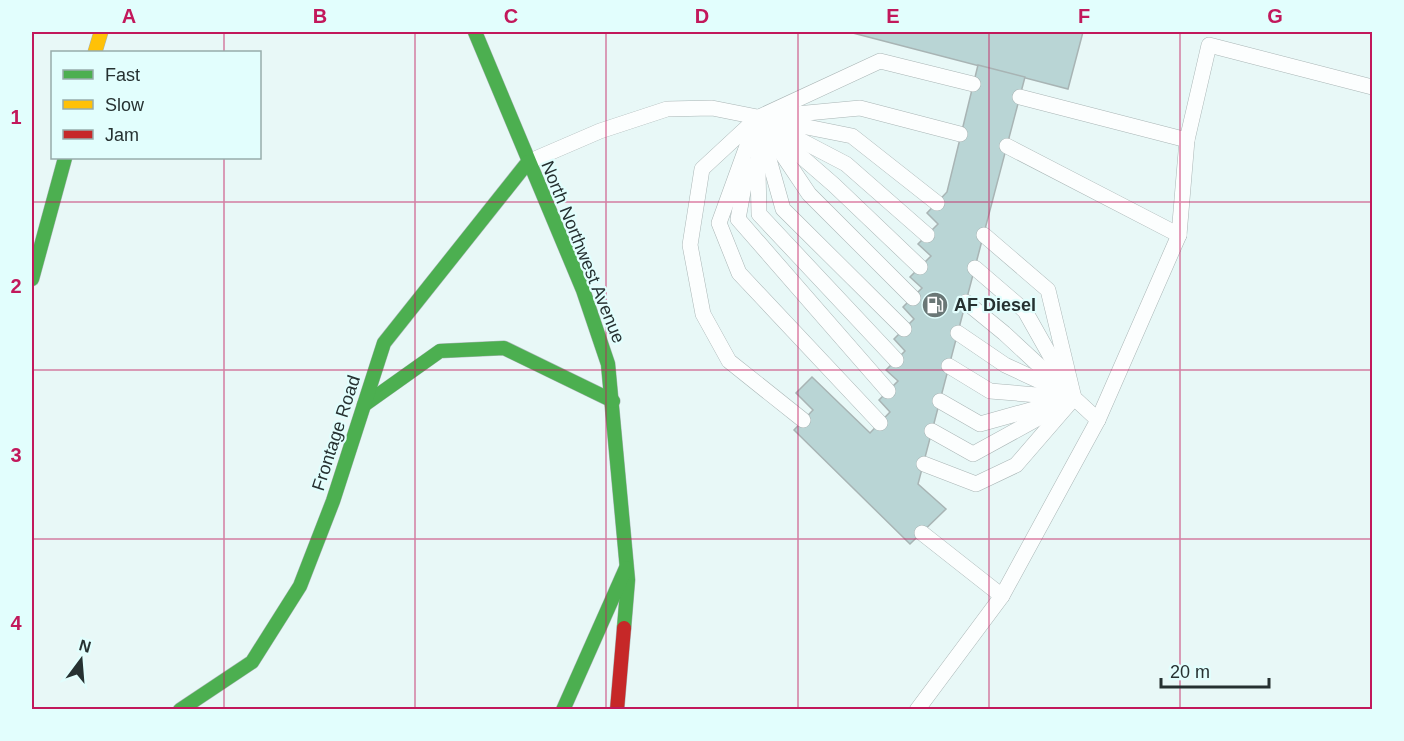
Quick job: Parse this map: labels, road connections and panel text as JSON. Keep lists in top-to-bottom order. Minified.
{"streets":{"main road":["North Northwest Avenue","Frontage Road"]},"crossings":[["North Northwest Avenue","Frontage Road"]],"places":{"fuel station":["AF Diesel"]},"legend":["Fast","Slow","Jam"],"scale_bar":"20 m","north":"top","grid":{"columns":["A","B","C","D","E","F","G"],"rows":["1","2","3","4"]}}
